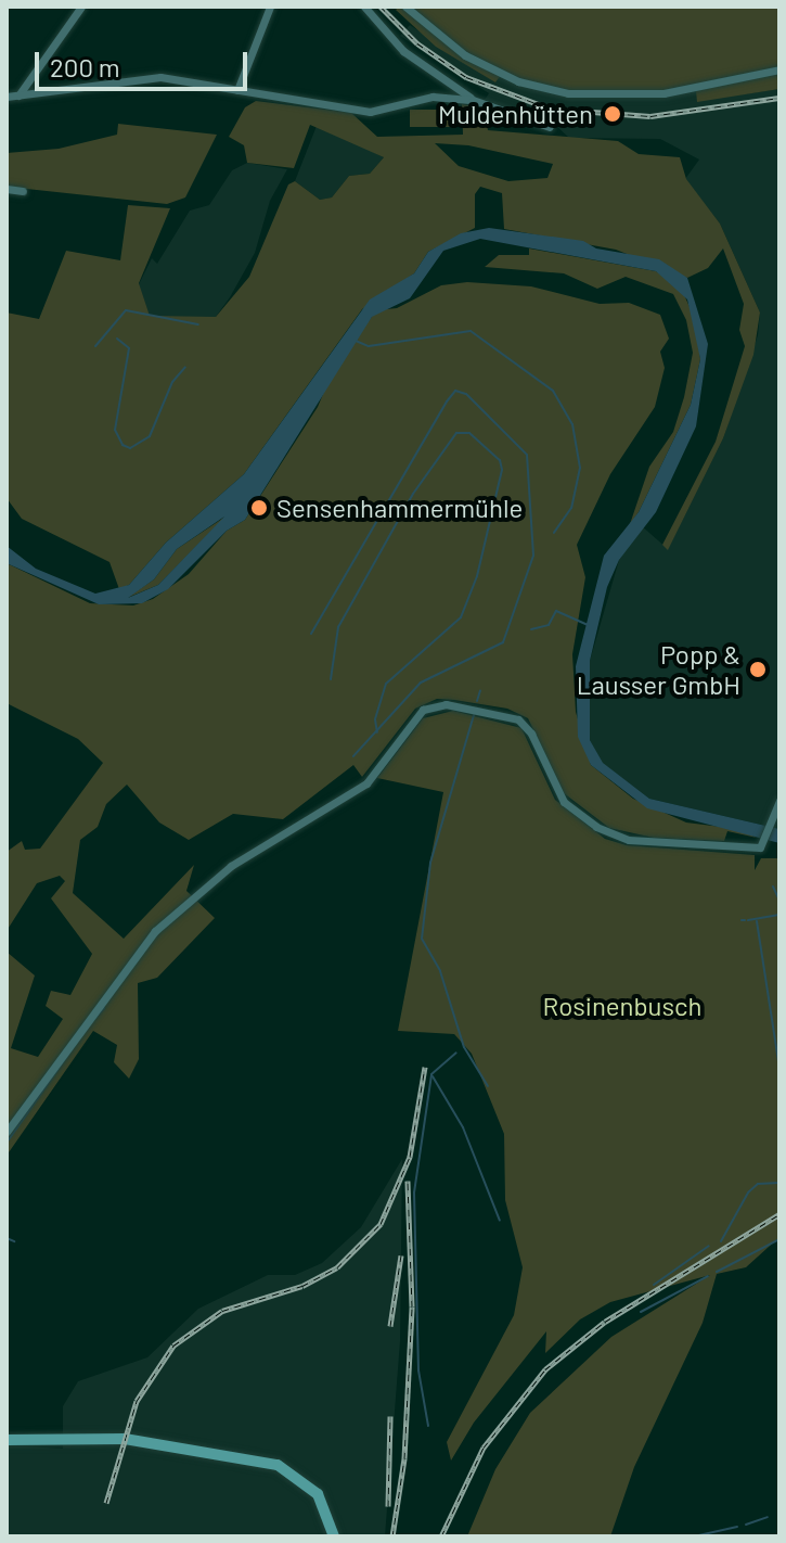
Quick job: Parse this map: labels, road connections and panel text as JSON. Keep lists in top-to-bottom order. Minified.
{"parks":["Rosinenbusch"],"places":["Muldenhütten","Sensenhammermühle","Popp & Lausser GmbH"],"scale_bar":"200 m"}
